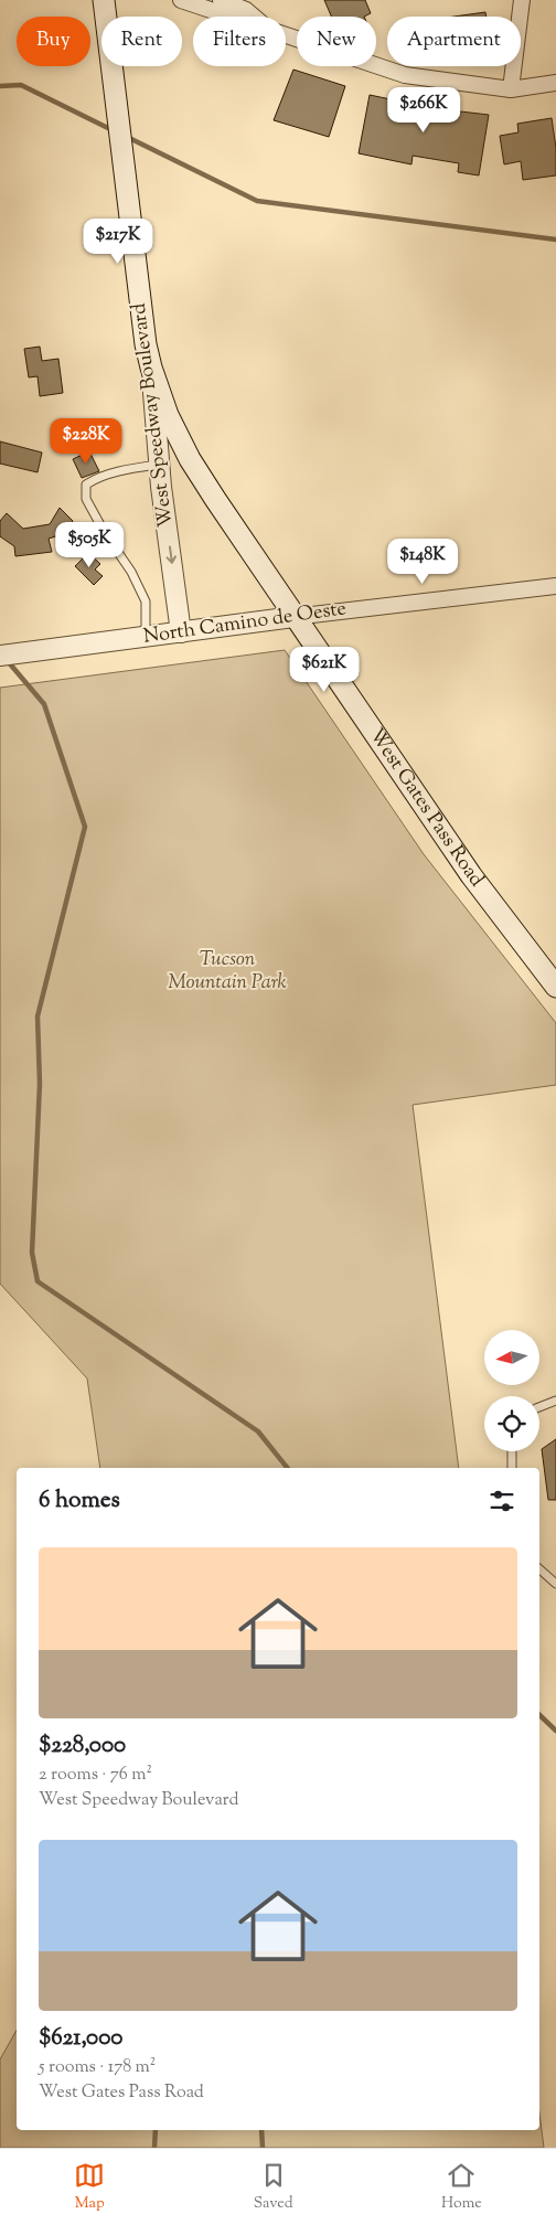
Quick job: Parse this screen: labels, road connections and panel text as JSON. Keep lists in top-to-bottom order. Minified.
{"streets":{"main road":["West Speedway Boulevard","West Gates Pass Road"],"street":["North Camino de Oeste"]},"crossings":[["West Speedway Boulevard","North Camino de Oeste"],["West Speedway Boulevard","West Gates Pass Road"],["North Camino de Oeste","West Gates Pass Road"]],"parks":["Tucson Mountain Park"],"north":"left","page":{"chip":["Buy","Rent","Filters","New","Apartment"],"price":["$266K","$217K","$228K","$505K","$148K","$621K"],"heading":"6 homes","list":[{"name":"$228,000","note":"2 rooms · 76 m² · West Speedway Boulevard"},{"name":"$621,000","note":"5 rooms · 178 m² · West Gates Pass Road"}],"tabs":["Map","Saved","Home"]}}
